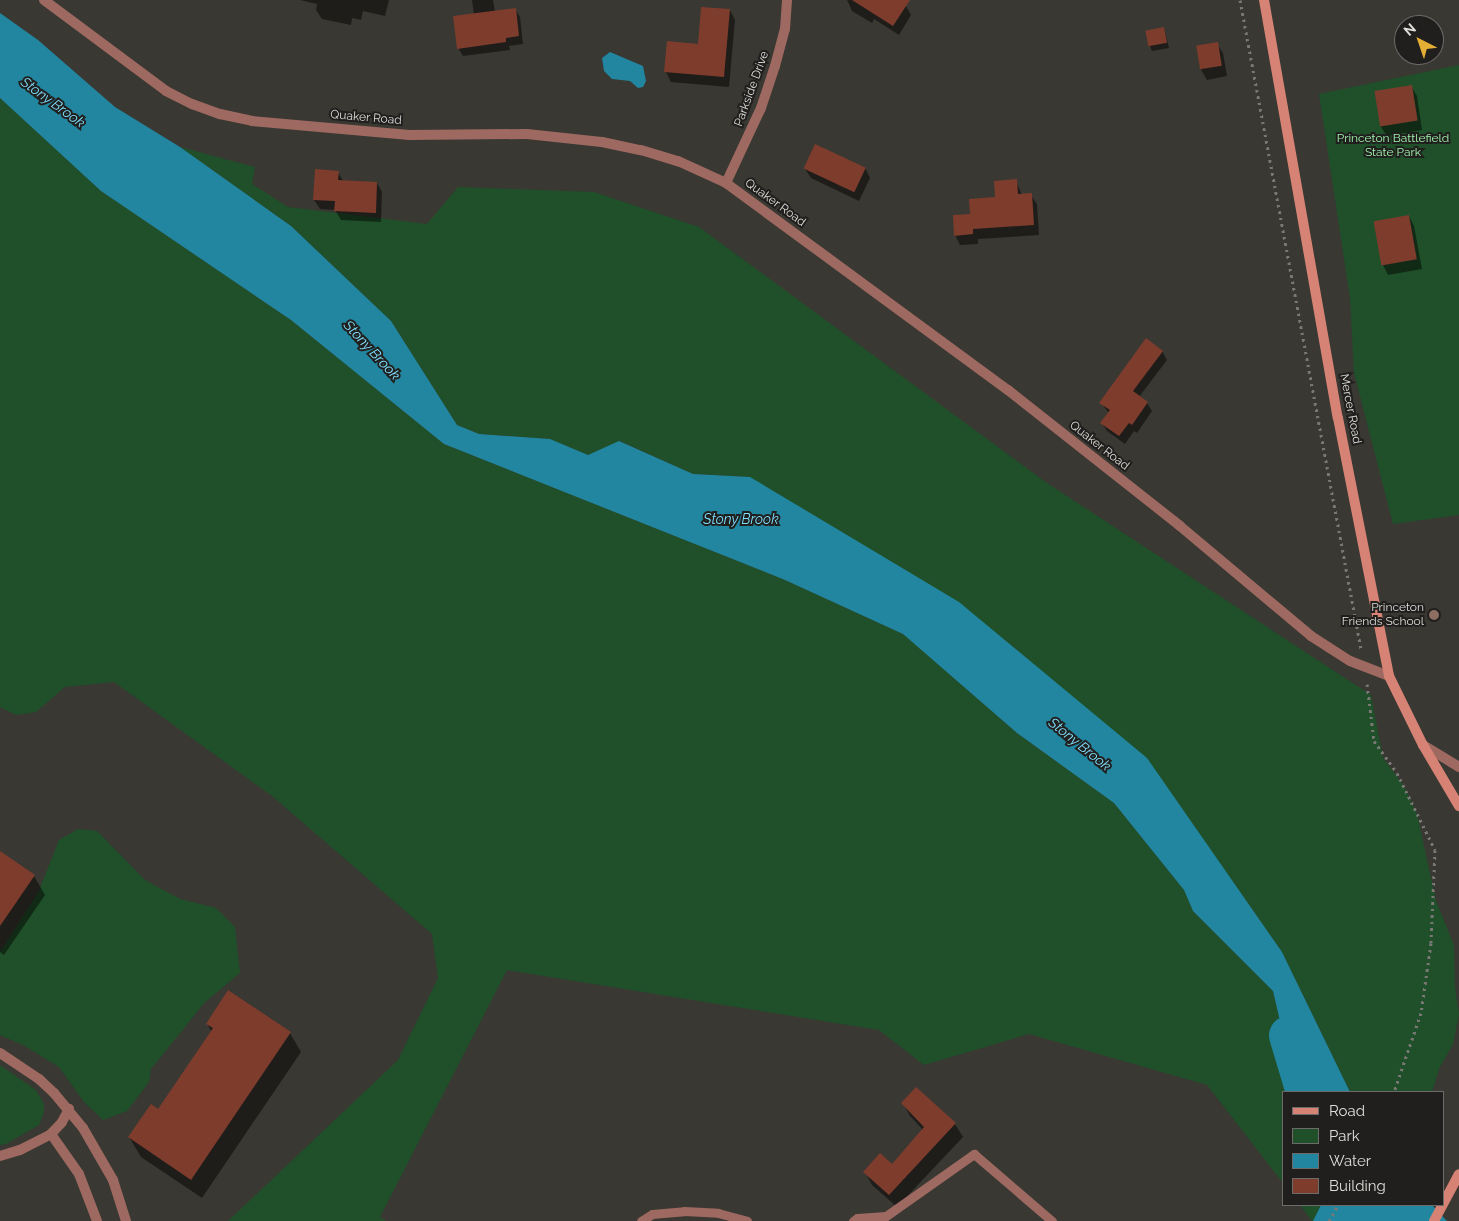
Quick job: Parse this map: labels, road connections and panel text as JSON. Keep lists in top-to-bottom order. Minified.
{"streets":{"main road":["Mercer Road"],"street":["Parkside Drive","Quaker Road"]},"crossings":[["Parkside Drive","Quaker Road"],["Quaker Road","Mercer Road"]],"water":["Stony Brook"],"parks":["Princeton Battlefield State Park"],"places":["Princeton Friends School"],"legend":["Road","Park","Water","Building"],"north":"top left"}
